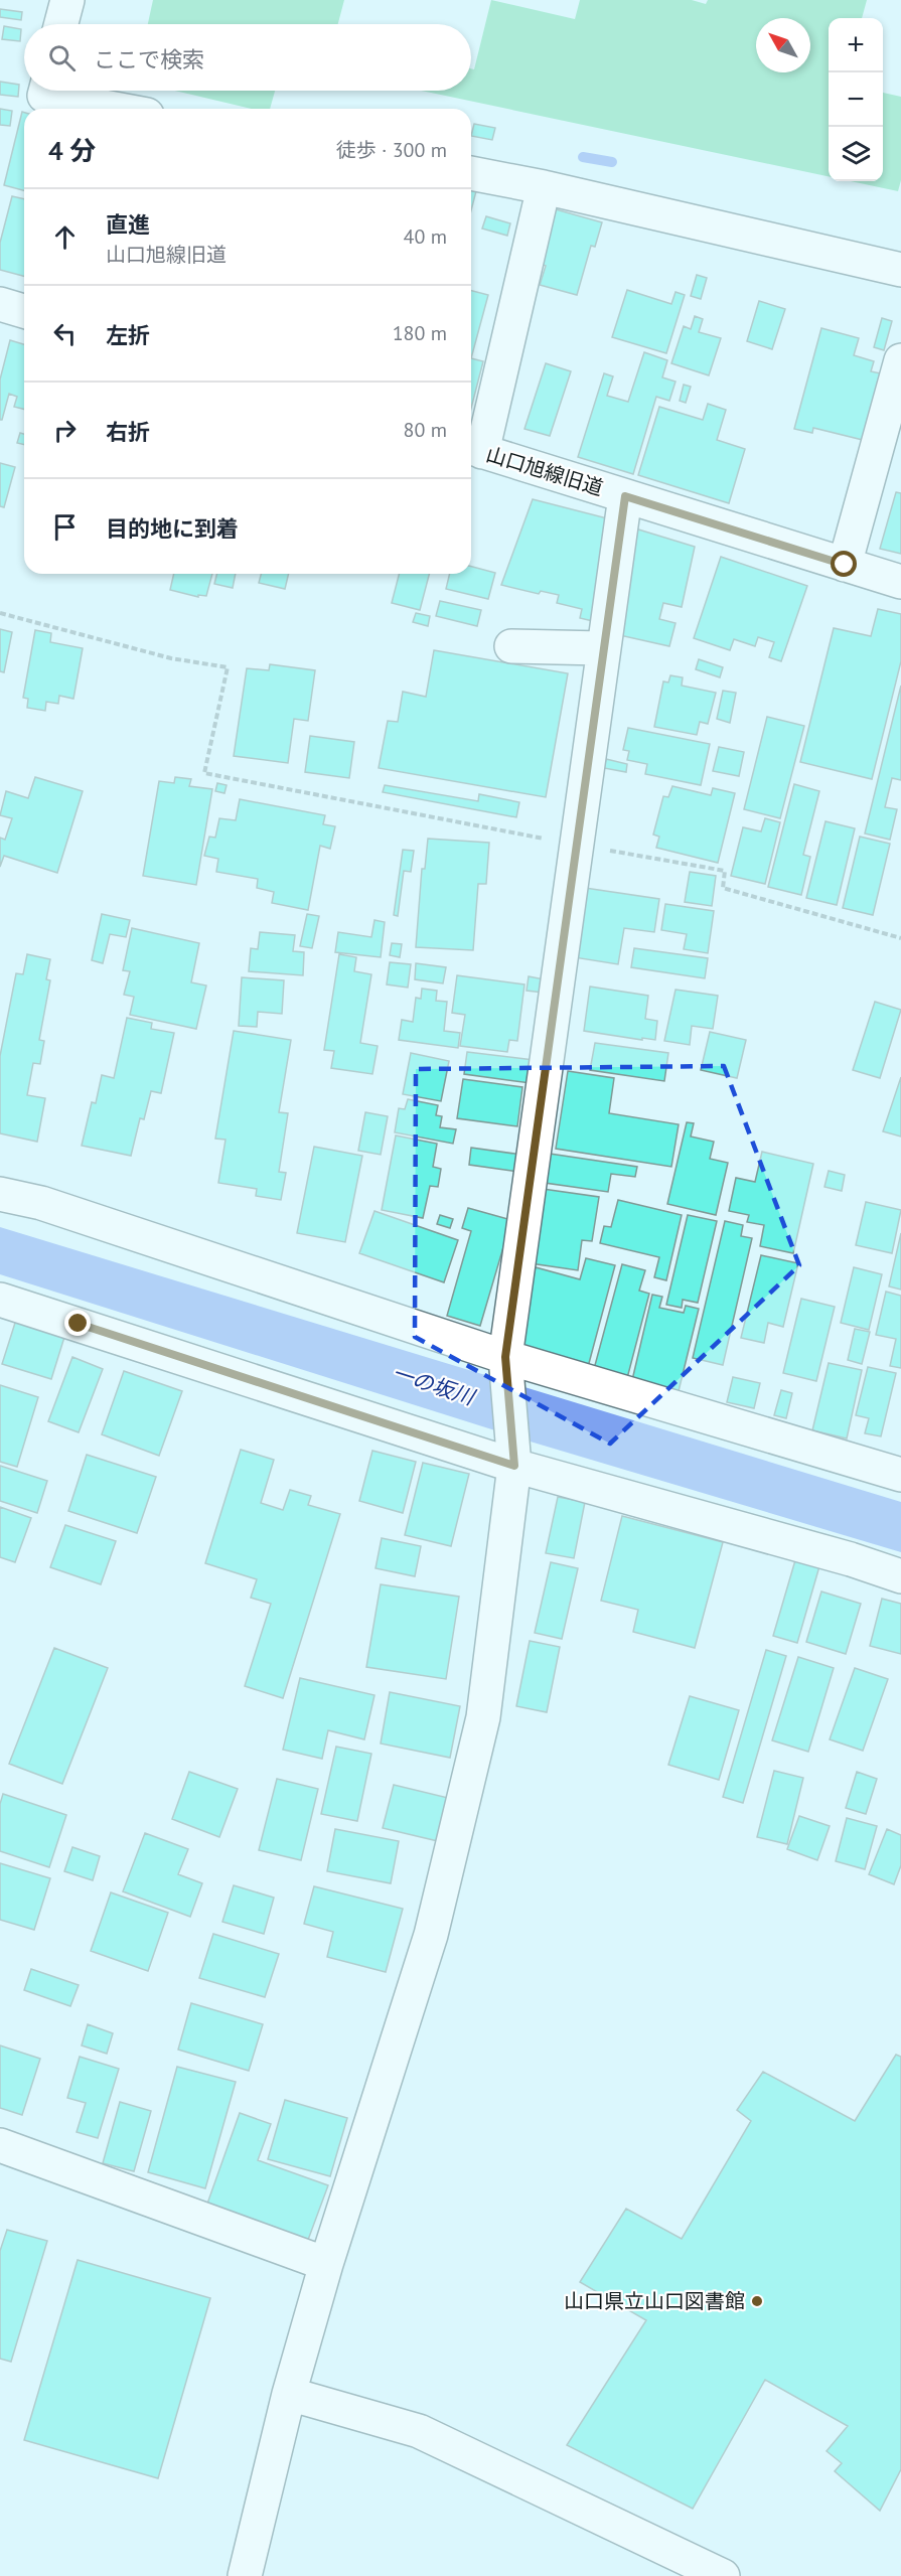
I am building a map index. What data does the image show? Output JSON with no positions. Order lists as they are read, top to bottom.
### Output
{
  "streets": {
    "street": ["山口旭線旧道"]
  },
  "water": ["一の坂川"],
  "places": ["山口県立山口図書館"],
  "north": "top left",
  "page": {
    "map_buttons": ["+", "−"],
    "search": "ここで検索",
    "heading": ["4 分", "徒歩 · 300 m"],
    "list": [
      ["直進", "山口旭線旧道", "40 m"],
      ["左折", "180 m"],
      ["右折", "80 m"],
      "目的地に到着"
    ]
  }
}
